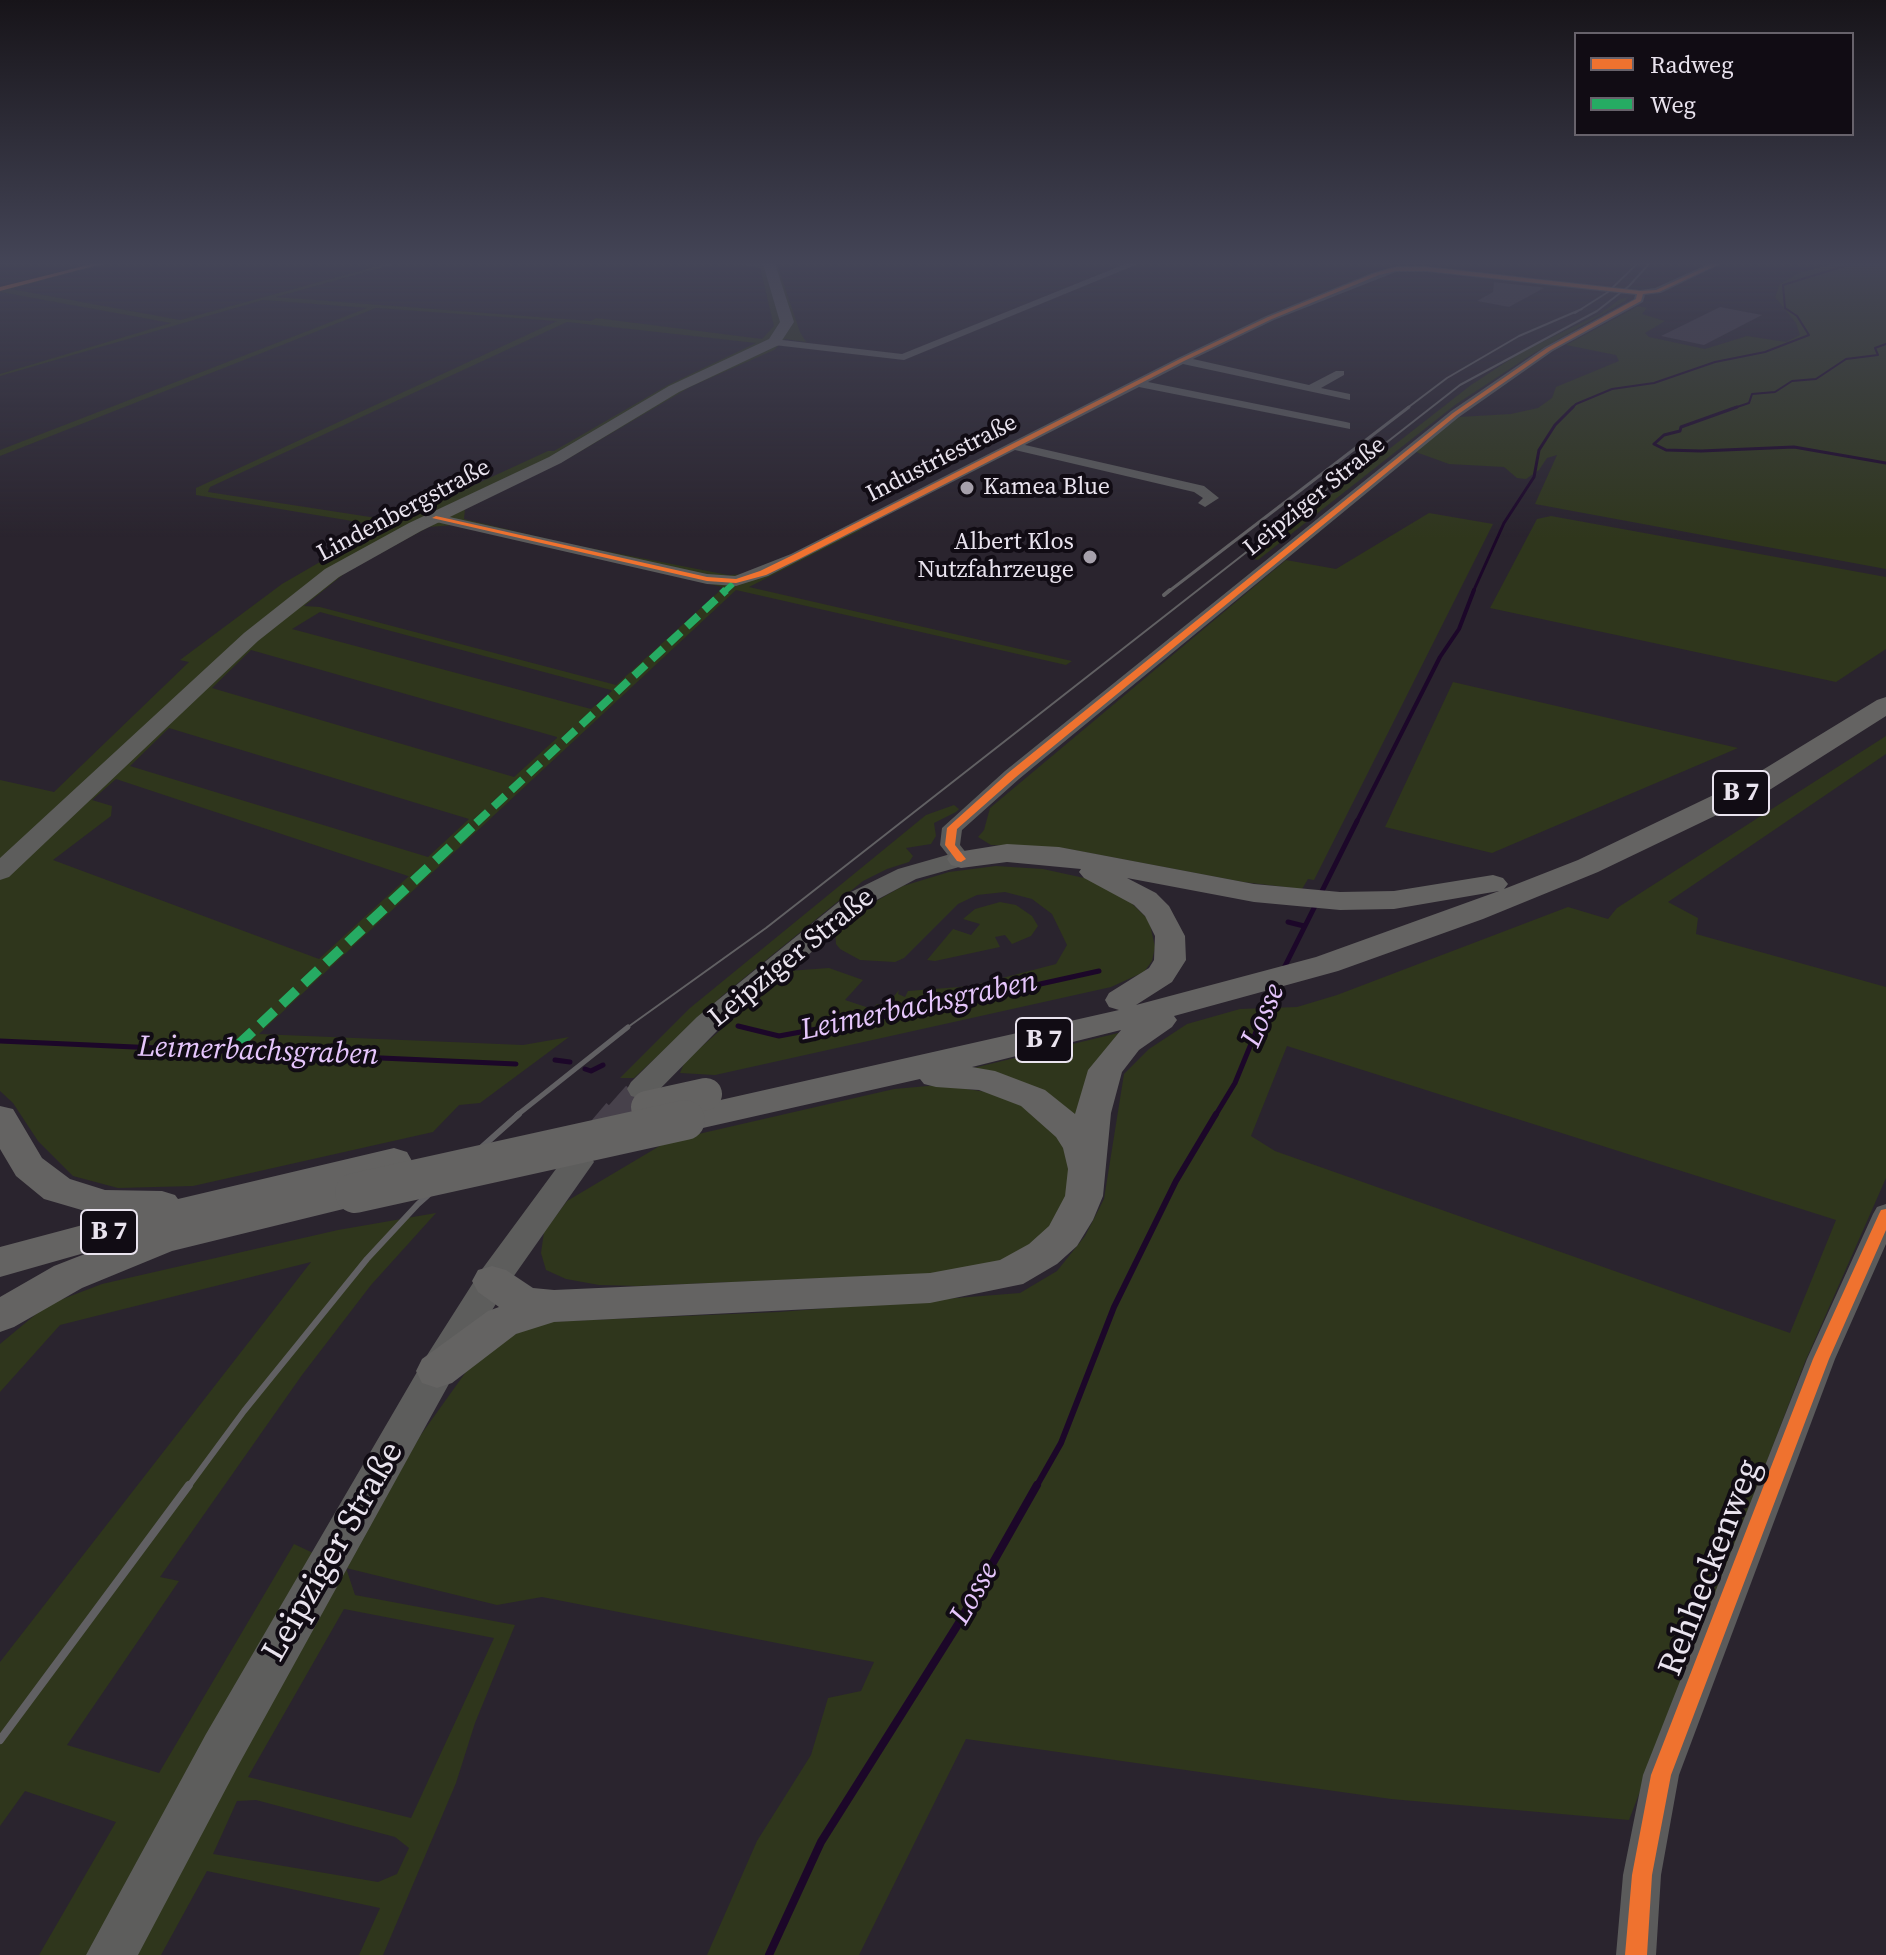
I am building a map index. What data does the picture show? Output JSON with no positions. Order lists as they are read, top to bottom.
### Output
{
  "streets": {
    "highway": ["B 7"],
    "main road": ["Leipziger Straße", "Lindenbergstraße"],
    "street": ["Industriestraße", "Rehheckenweg"]
  },
  "crossings": [
    ["Industriestraße", "Lindenbergstraße"]
  ],
  "water": ["Leimerbachsgraben", "Losse"],
  "places": ["Kamea Blue", "Albert Klos Nutzfahrzeuge"],
  "legend": ["Radweg", "Weg"]
}
